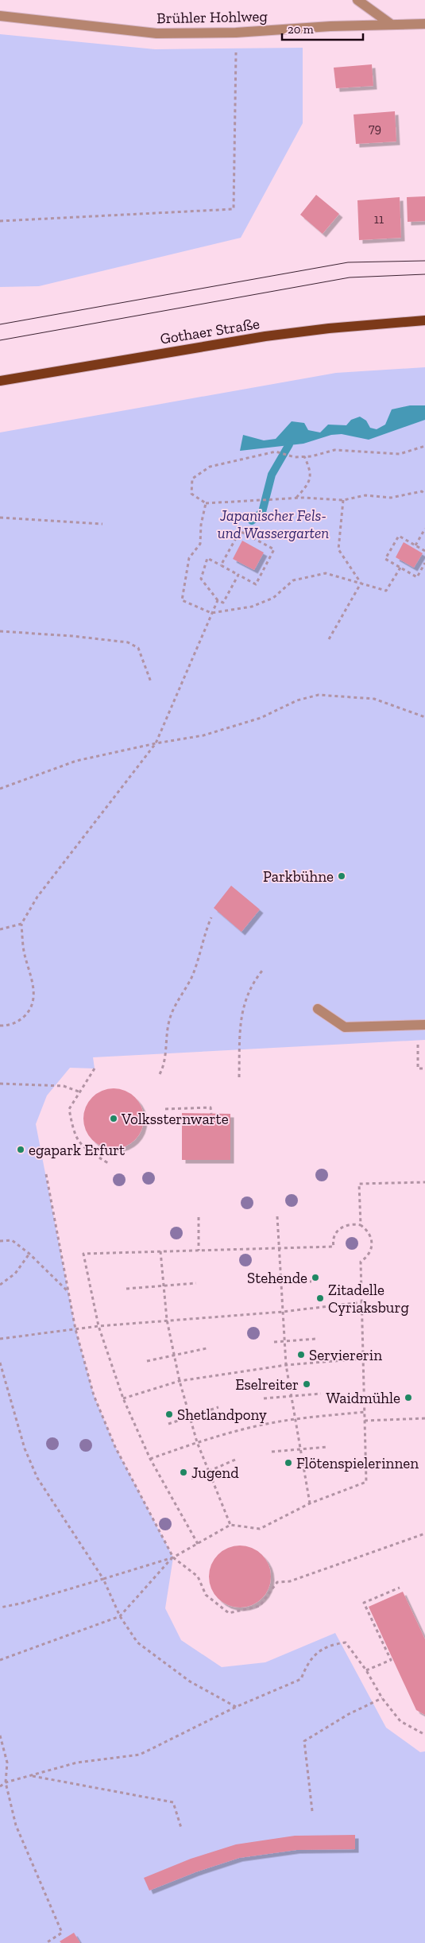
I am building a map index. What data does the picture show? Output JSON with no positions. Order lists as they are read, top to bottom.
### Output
{
  "streets": {
    "main road": ["Gothaer Straße"],
    "street": ["Brühler Hohlweg"]
  },
  "parks": ["Japanischer Fels- und Wassergarten"],
  "places": [
    "Parkbühne",
    "Volkssternwarte",
    "egapark Erfurt",
    "Stehende",
    "Zitadelle Cyriaksburg",
    "Serviererin",
    "Eselreiter",
    "Waidmühle",
    "Shetlandpony",
    "Flötenspielerinnen",
    "Jugend"
  ],
  "house_numbers": ["79", "11"],
  "scale_bar": "20 m"
}
